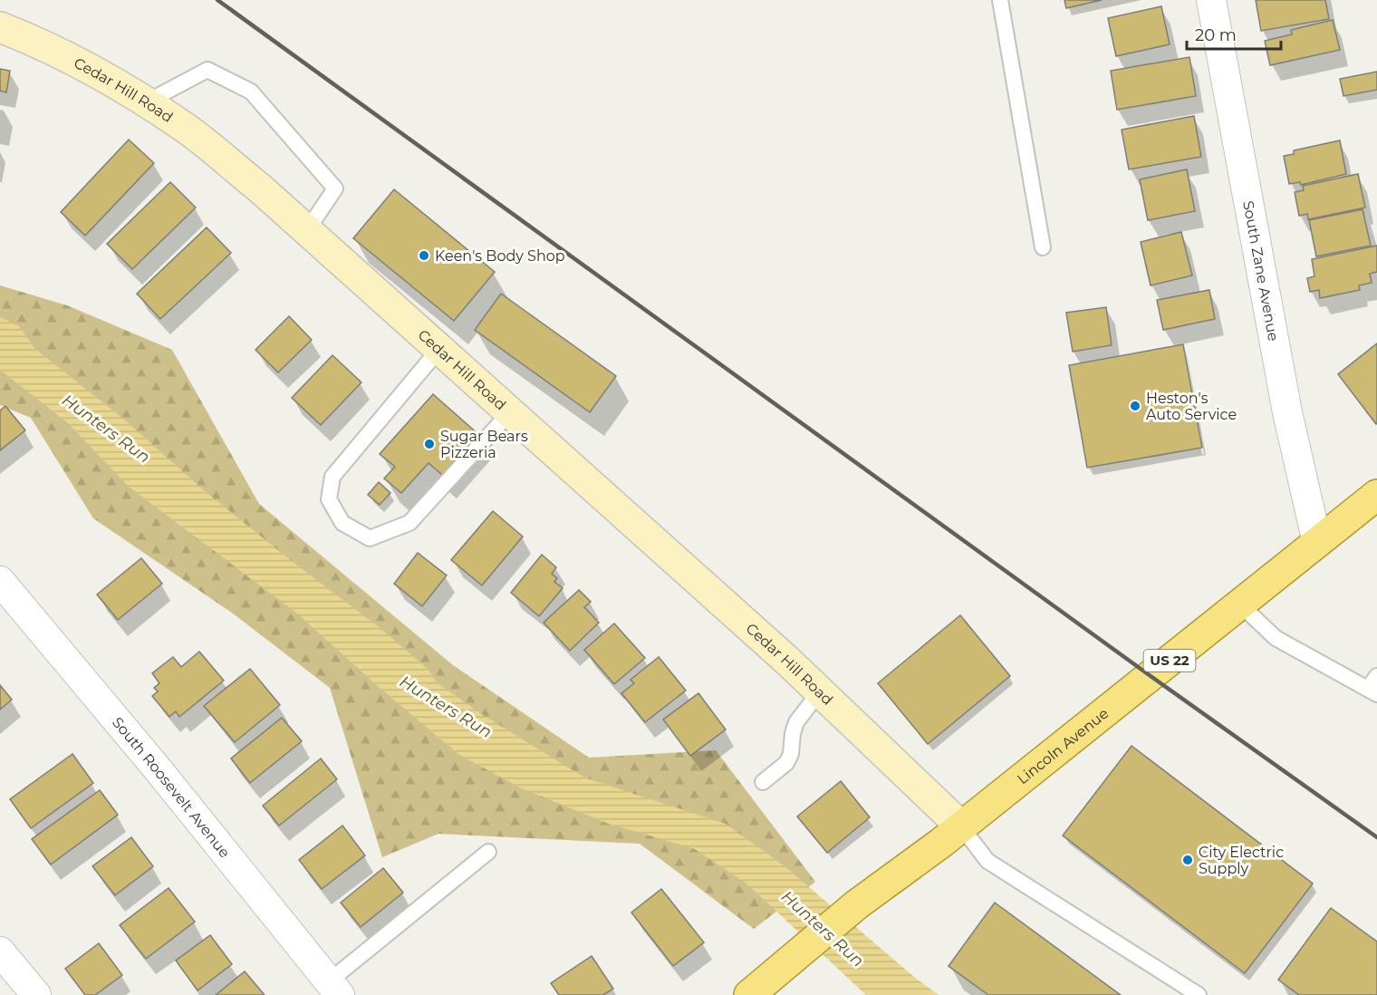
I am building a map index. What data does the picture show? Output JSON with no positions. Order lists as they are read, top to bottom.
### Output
{
  "streets": {
    "main road": ["Cedar Hill Road", "US 22", "Lincoln Avenue"],
    "street": ["South Zane Avenue", "South Roosevelt Avenue"]
  },
  "crossings": [
    ["Cedar Hill Road", "Lincoln Avenue"],
    ["South Zane Avenue", "Lincoln Avenue"]
  ],
  "water": ["Hunters Run"],
  "places": [
    "Keen's Body Shop",
    "Heston's Auto Service",
    "Sugar Bears Pizzeria",
    "City Electric Supply"
  ],
  "scale_bar": "20 m"
}
